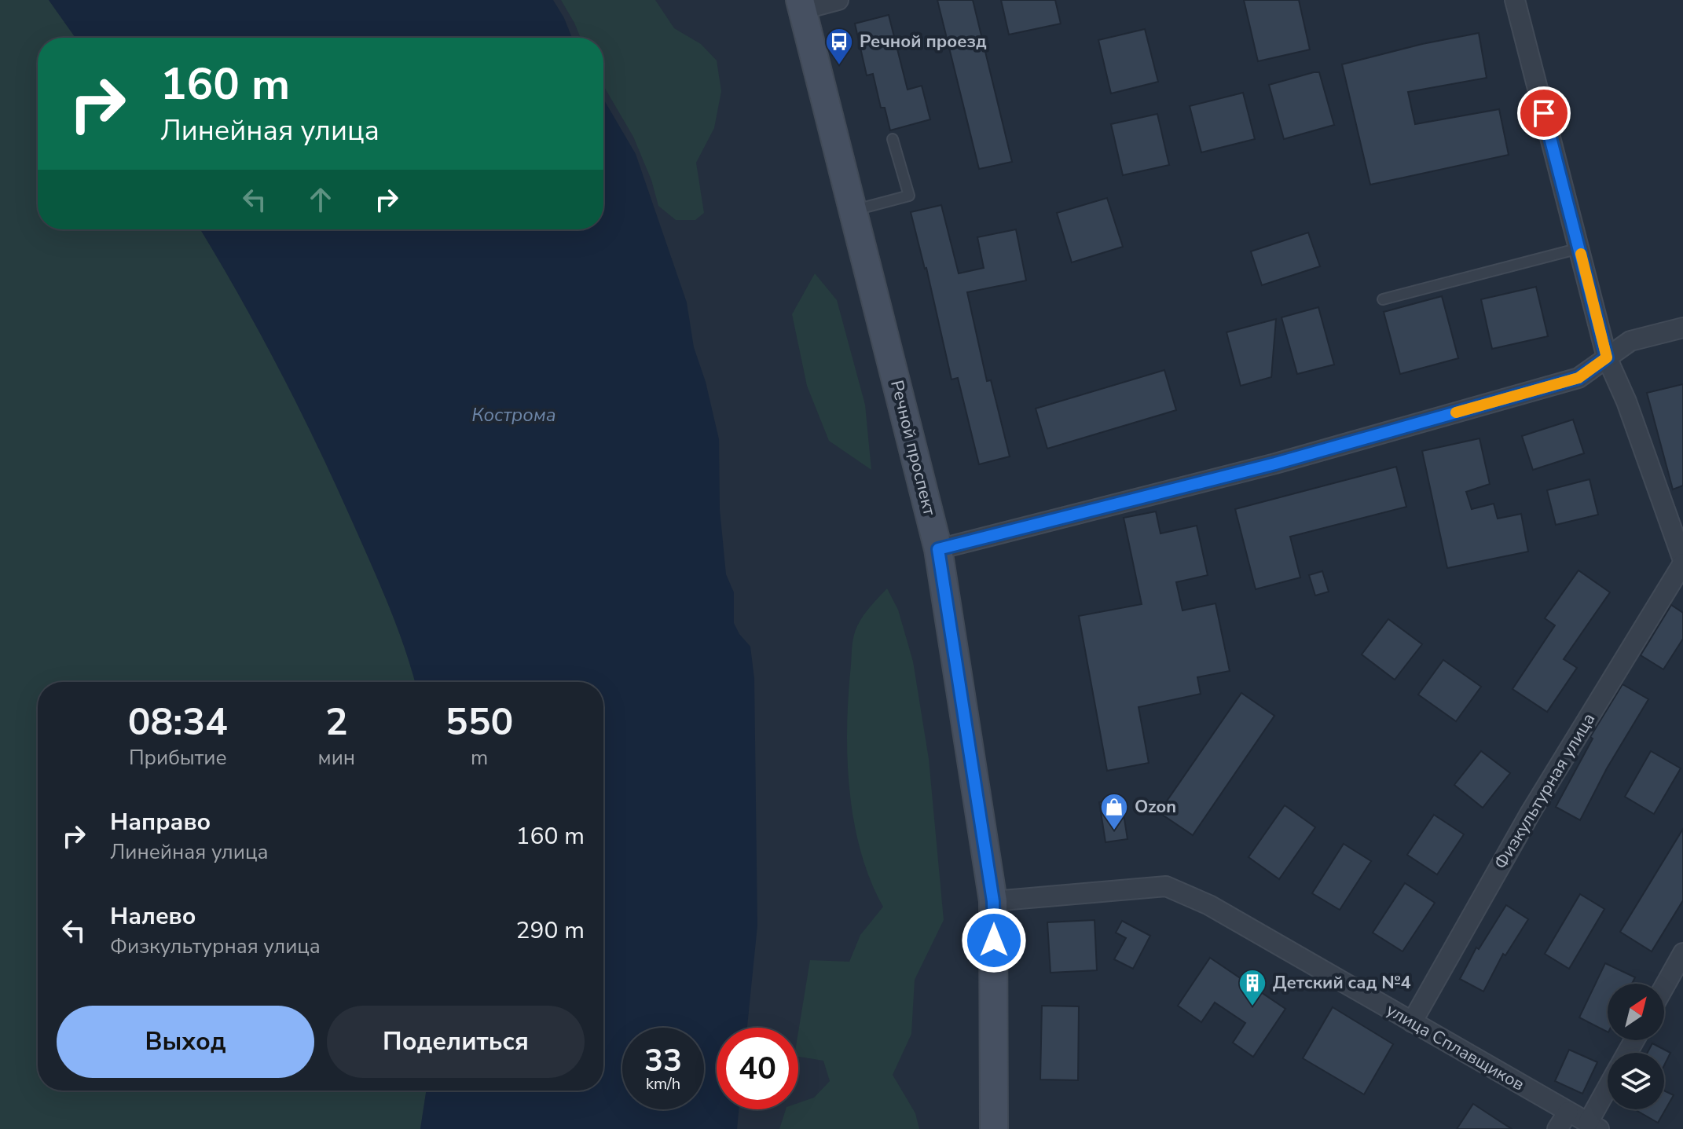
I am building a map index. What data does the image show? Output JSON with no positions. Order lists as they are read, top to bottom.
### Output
{
  "streets": {
    "street": ["Речной проспект", "Физкультурная улица", "улица Сплавщиков"]
  },
  "crossings": [
    ["Речной проспект", "улица Сплавщиков"],
    ["Физкультурная улица", "улица Сплавщиков"]
  ],
  "water": ["Кострома"],
  "places": {
    "bus stop": ["Речной проезд"],
    "shop": ["Ozon"],
    "building": ["Детский сад №4"]
  },
  "north": "top right",
  "page": {
    "turn": ["160 m", "Линейная улица"],
    "eta": [
      "08:34",
      "Прибытие",
      "2",
      "мин",
      "550",
      "m"
    ],
    "list": [
      {
        "name": "Направо",
        "note": "Линейная улица",
        "value": "160 m"
      },
      {
        "name": "Налево",
        "note": "Физкультурная улица",
        "value": "290 m"
      }
    ],
    "buttons": ["Выход", "Поделиться"],
    "speed": "33 km/h",
    "limit": "40"
  }
}
